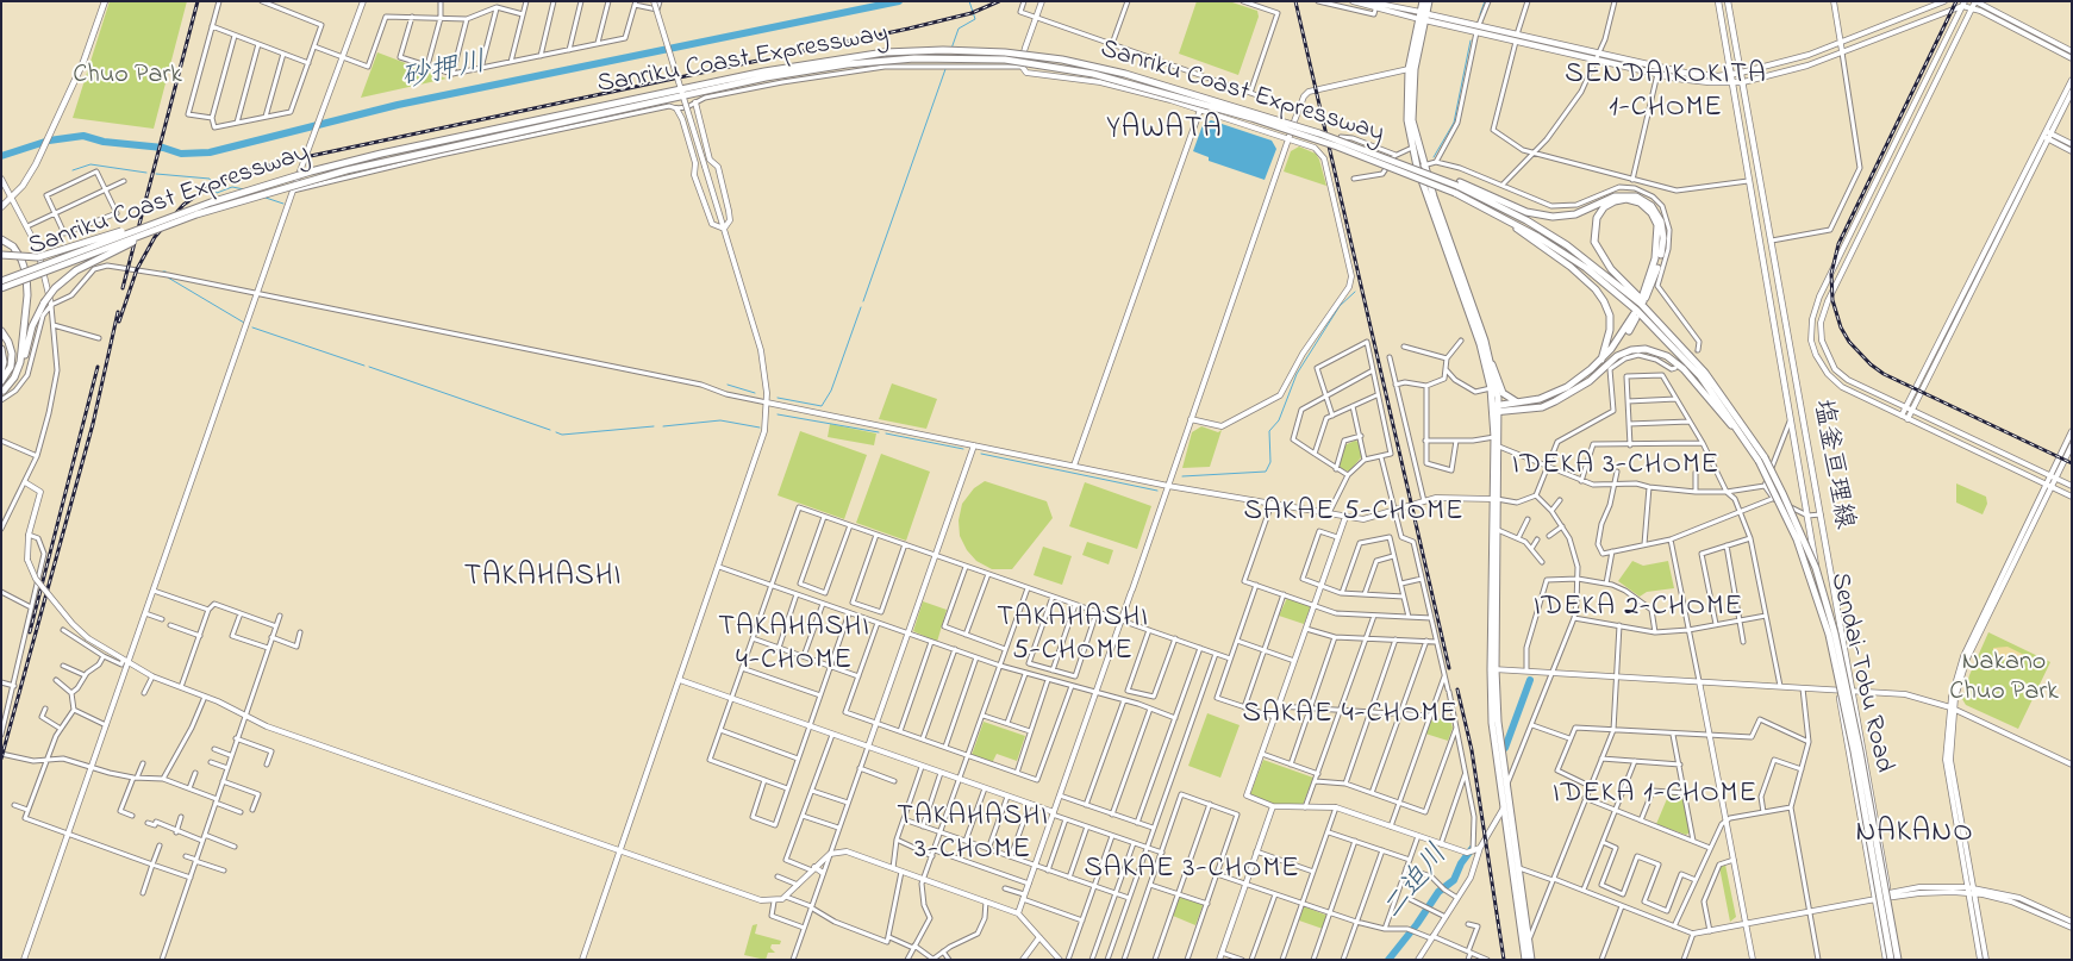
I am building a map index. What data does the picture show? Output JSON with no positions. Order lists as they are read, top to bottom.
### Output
{
  "streets": {
    "highway": ["Sanriku Coast Expressway", "Sendai-Tobu Road"],
    "main road": ["塩釜亘理線"]
  },
  "crossings": [
    ["Sanriku Coast Expressway", "Sendai-Tobu Road"],
    ["塩釜亘理線", "Sendai-Tobu Road"]
  ],
  "districts": [
    "SENDAIKOKITA 1-CHOME",
    "YAWATA",
    "IDEKA 3-CHOME",
    "SAKAE 5-CHOME",
    "TAKAHASHI",
    "IDEKA 2-CHOME",
    "TAKAHASHI 5-CHOME",
    "TAKAHASHI 4-CHOME",
    "SAKAE 4-CHOME",
    "IDEKA 1-CHOME",
    "TAKAHASHI 3-CHOME",
    "NAKANO",
    "SAKAE 3-CHOME"
  ],
  "water": ["砂押川", "二迫川"],
  "parks": ["Chuo Park", "Nakano Chuo Park"]
}
